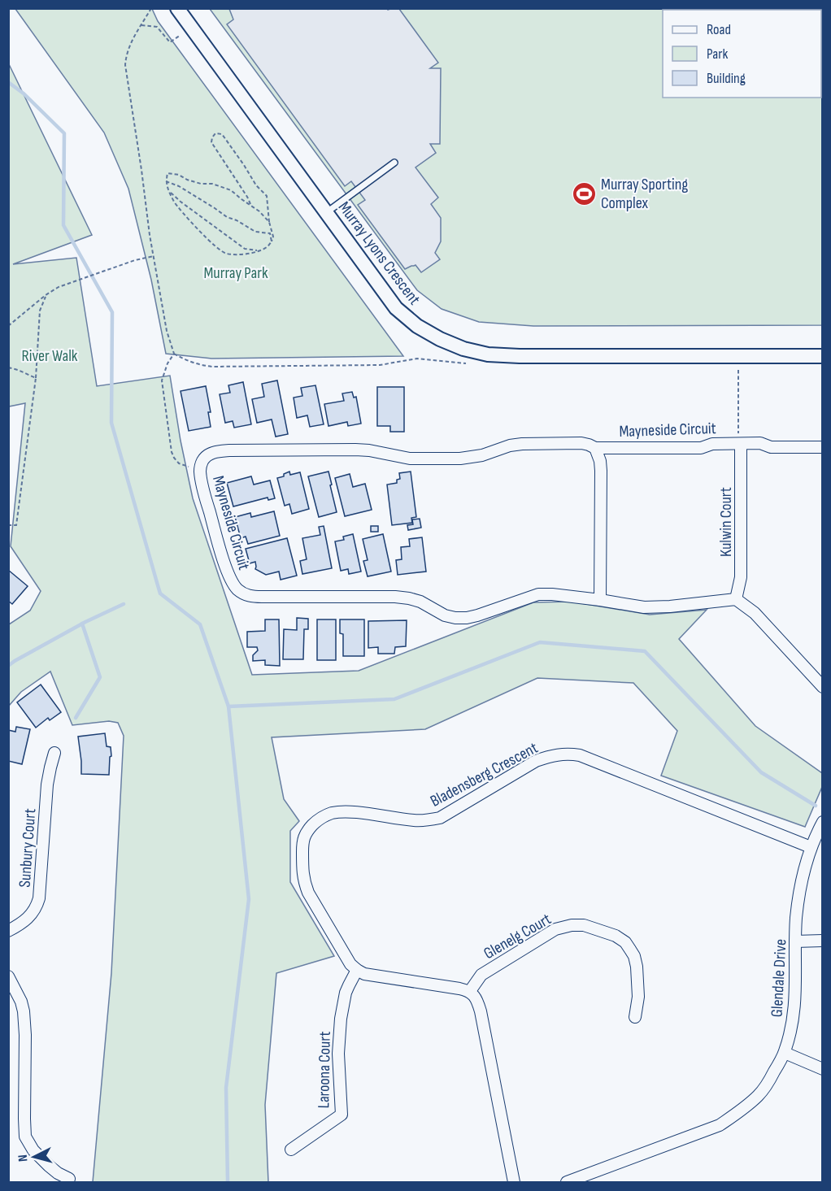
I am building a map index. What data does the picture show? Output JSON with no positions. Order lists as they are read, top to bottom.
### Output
{
  "streets": {
    "street": [
      "Murray Lyons Crescent",
      "Mayneside Circuit",
      "Kulwin Court",
      "Bladensberg Crescent",
      "Sunbury Court",
      "Glenelg Court",
      "Glendale Drive",
      "Laroona Court"
    ]
  },
  "crossings": [
    ["Mayneside Circuit", "Kulwin Court"],
    ["Bladensberg Crescent", "Glendale Drive"],
    ["Bladensberg Crescent", "Laroona Court"]
  ],
  "parks": ["Murray Park", "River Walk"],
  "places": {
    "sports": ["Murray Sporting Complex"]
  },
  "legend": ["Road", "Park", "Building"],
  "north": "left"
}
